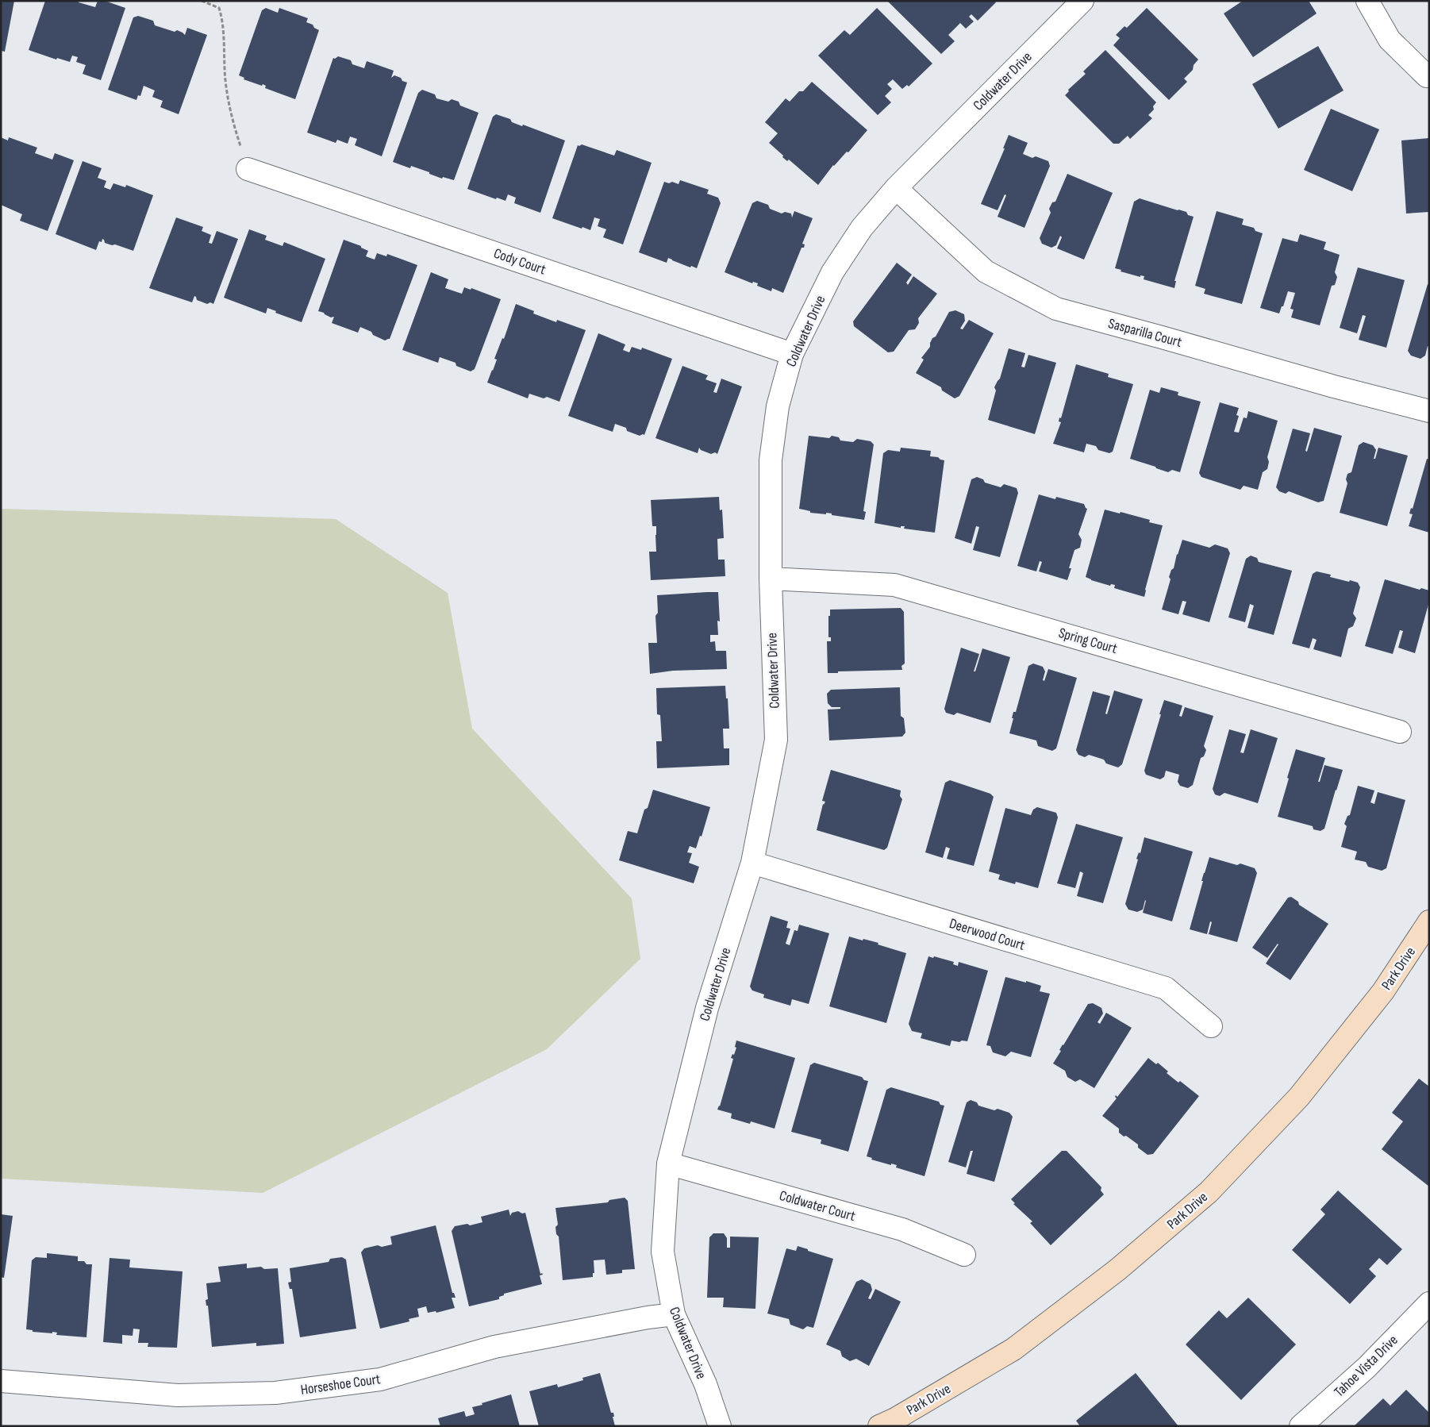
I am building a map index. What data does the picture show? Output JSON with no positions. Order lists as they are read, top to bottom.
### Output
{
  "streets": {
    "street": [
      "Coldwater Drive",
      "Cody Court",
      "Sasparilla Court",
      "Spring Court",
      "Deerwood Court",
      "Park Drive",
      "Coldwater Court",
      "Tahoe Vista Drive",
      "Horseshoe Court"
    ]
  },
  "crossings": [
    ["Coldwater Drive", "Cody Court"],
    ["Coldwater Drive", "Sasparilla Court"],
    ["Coldwater Drive", "Spring Court"],
    ["Coldwater Drive", "Deerwood Court"],
    ["Coldwater Drive", "Coldwater Court"],
    ["Coldwater Drive", "Horseshoe Court"]
  ]
}
